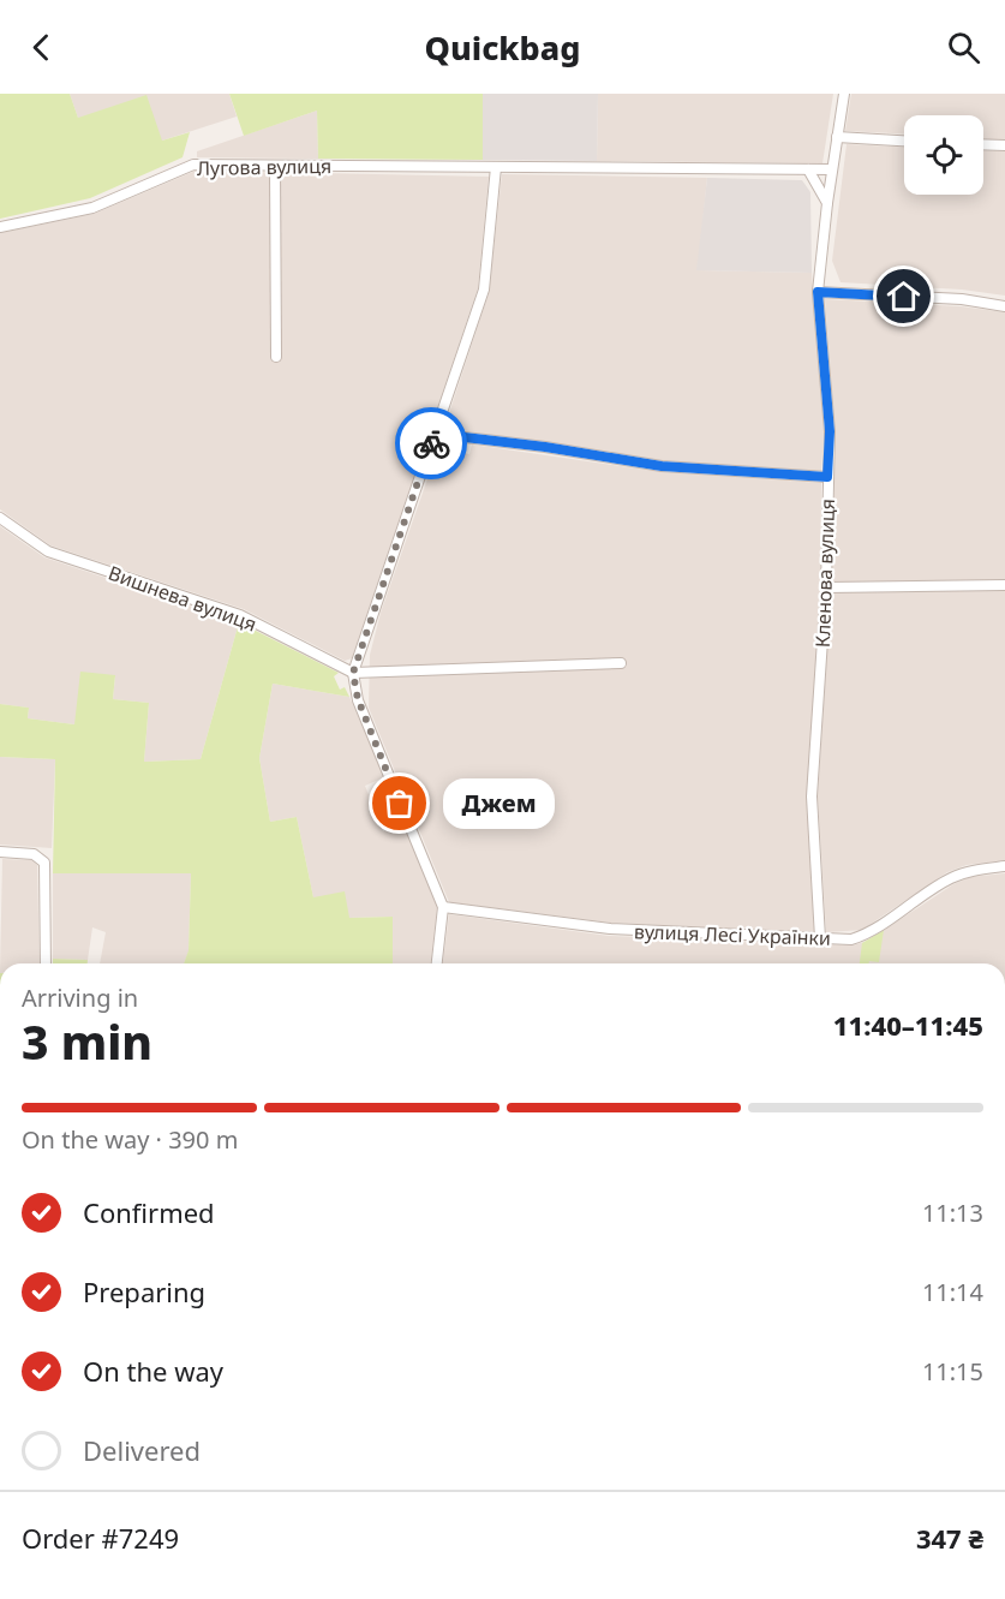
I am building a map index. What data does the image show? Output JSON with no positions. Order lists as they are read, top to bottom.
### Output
{
  "streets": {
    "street": [
      "Лугова вулиця",
      "Кленова вулиця",
      "Вишнева вулиця",
      "вулиця Лесі Українки"
    ]
  },
  "crossings": [
    ["Лугова вулиця", "Кленова вулиця"],
    ["Кленова вулиця", "вулиця Лесі Українки"]
  ],
  "places": ["Джем"],
  "page": {
    "header": "Quickbag",
    "bubble": "Джем",
    "heading": ["3 min", "Arriving in", "11:40–11:45"],
    "panel": ["Order #7249", "347 ₴"],
    "bar": "On the way · 390 m",
    "list": [
      ["Confirmed", "11:13"],
      ["Preparing", "11:14"],
      ["On the way", "11:15"],
      "Delivered"
    ]
  }
}
